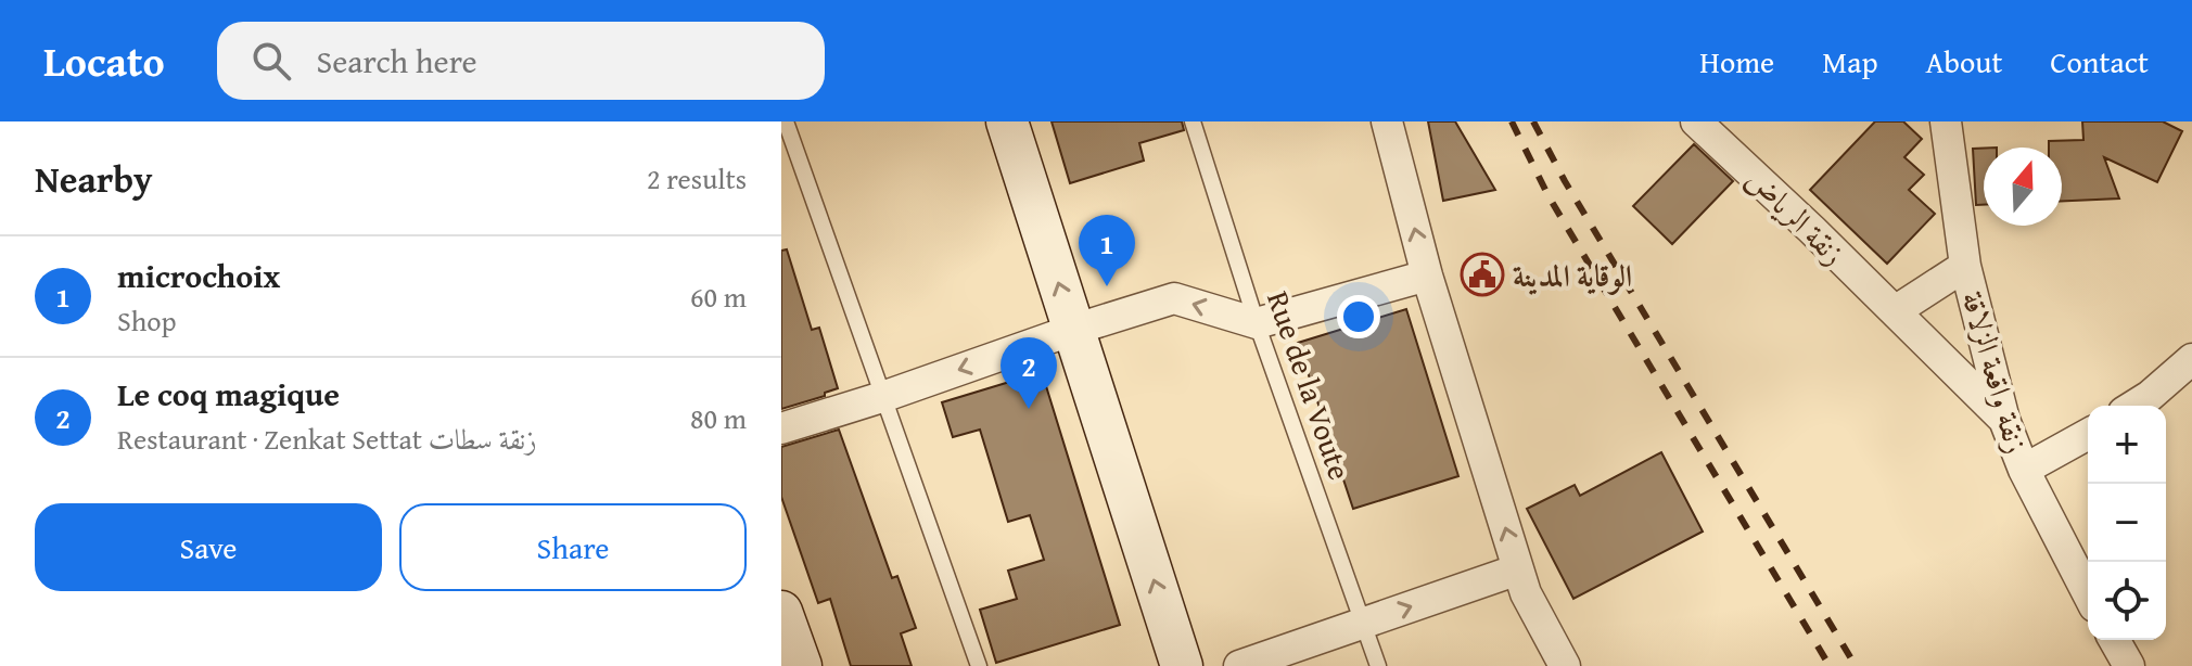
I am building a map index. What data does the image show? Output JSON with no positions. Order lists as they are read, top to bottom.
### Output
{
  "streets": {
    "street": ["زنقة الرياض", "زنقة واقعة الزلاقة"],
    "lane": ["Rue de la Voute"]
  },
  "crossings": [
    ["زنقة الرياض", "زنقة واقعة الزلاقة"]
  ],
  "places": {
    "public building": ["الوقاية المدينة"]
  },
  "north": "top",
  "page": {
    "header": "Locato",
    "search": "Search here",
    "nav": [
      "Home",
      "Map",
      "About",
      "Contact"
    ],
    "heading": ["Nearby", "2 results"],
    "pins": ["1", "2"],
    "list": [
      {
        "mark": "1",
        "name": "microchoix",
        "note": "Shop",
        "value": "60 m"
      },
      {
        "mark": "2",
        "name": "Le coq magique",
        "note": "Restaurant · Zenkat Settat زنقة سطات",
        "value": "80 m"
      }
    ],
    "map_buttons": ["+", "−"],
    "buttons": ["Save", "Share"]
  }
}
